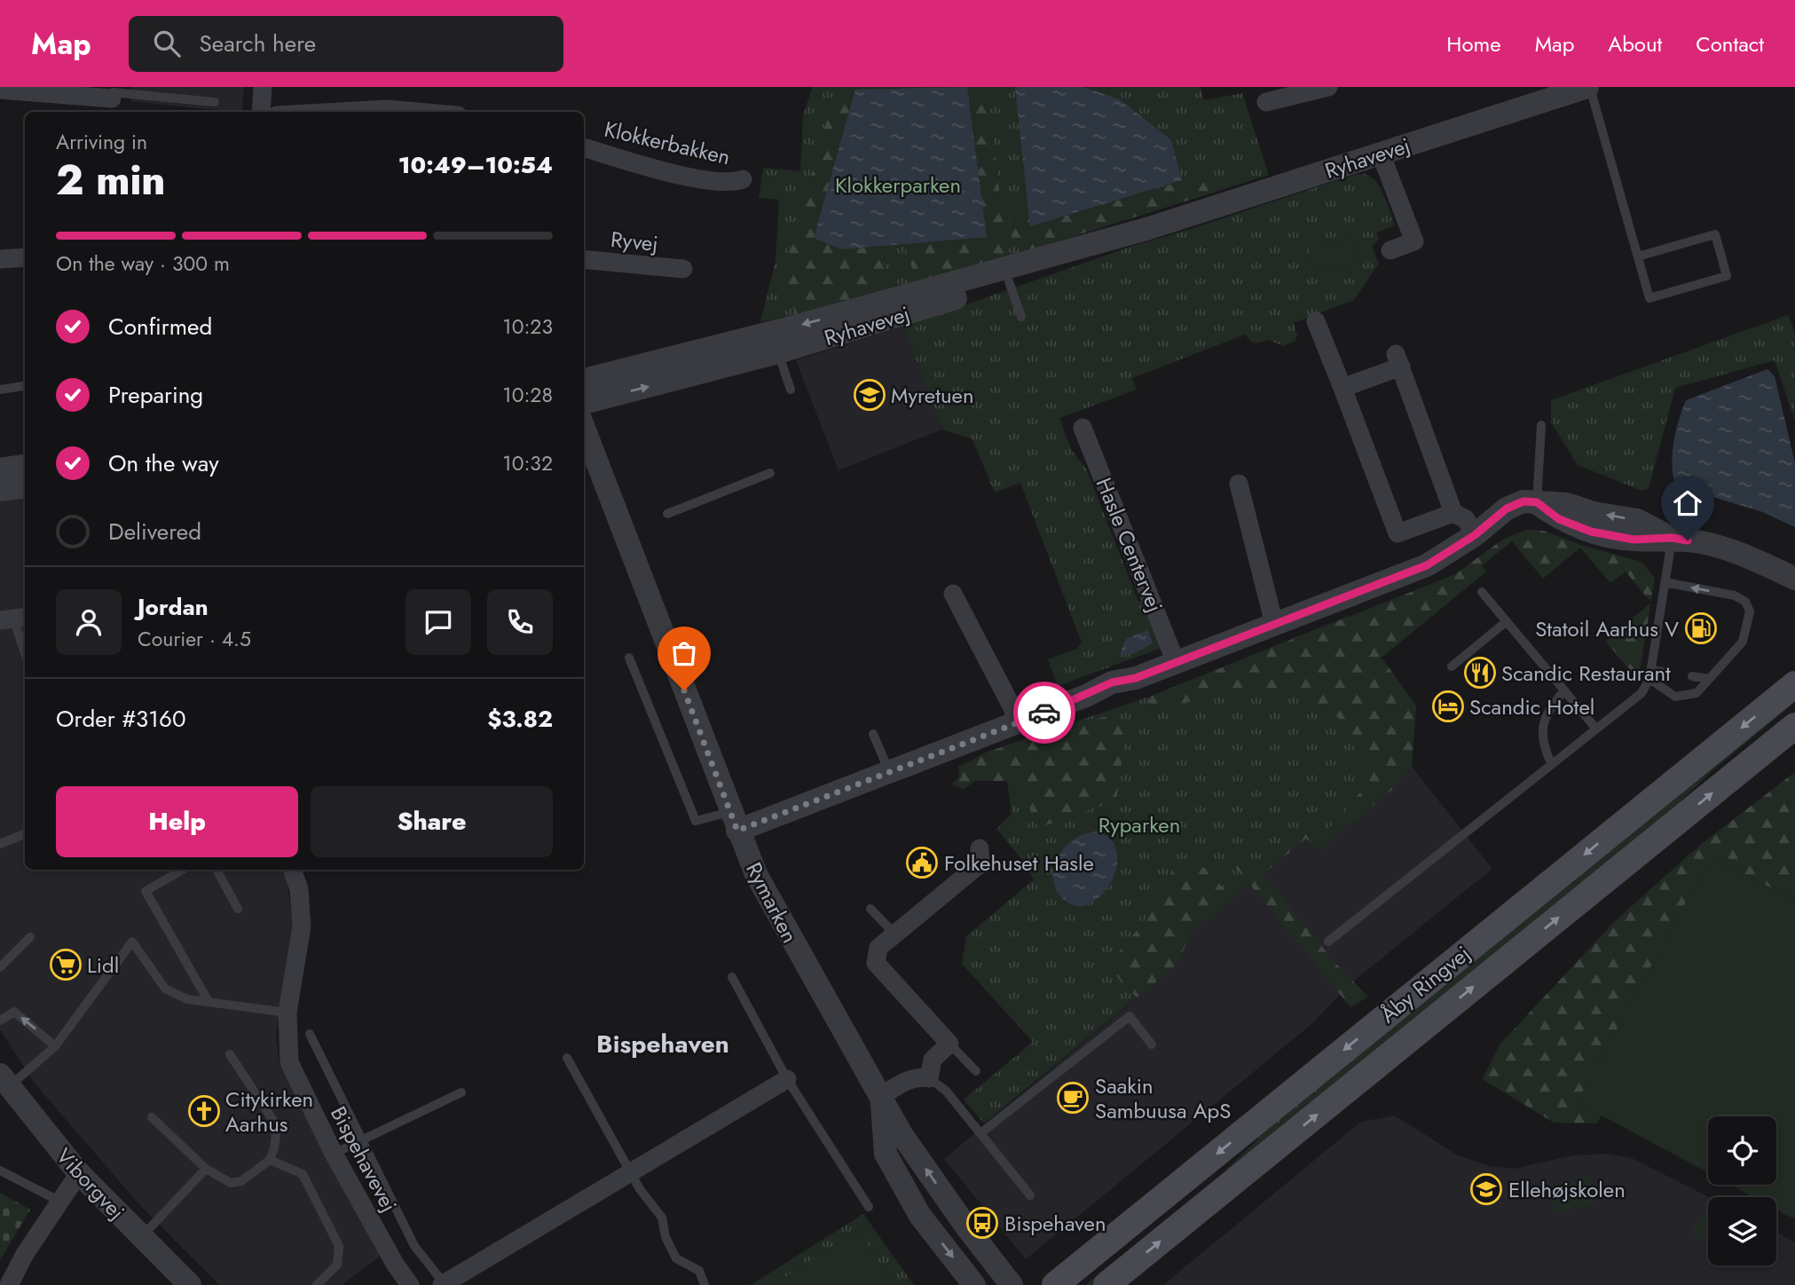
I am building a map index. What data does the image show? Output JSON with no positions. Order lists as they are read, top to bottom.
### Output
{
  "streets": {
    "main road": ["Åby Ringvej"],
    "street": [
      "Klokkerbakken",
      "Ryhavevej",
      "Ryvej",
      "Hasle Centervej",
      "Rymarken",
      "Bispehavevej",
      "Viborgvej"
    ]
  },
  "districts": ["Bispehaven"],
  "parks": ["Klokkerparken", "Ryparken"],
  "places": {
    "school or university": ["Myretuen", "Ellehøjskolen"],
    "fuel station": ["Statoil Aarhus V"],
    "restaurant": ["Scandic Restaurant"],
    "hotel": ["Scandic Hotel"],
    "public building": ["Folkehuset Hasle"],
    "supermarket": ["Lidl"],
    "cafe": ["Saakin Sambuusa ApS"],
    "church": ["Citykirken Aarhus"],
    "bus stop": ["Bispehaven"]
  },
  "page": {
    "header": "Map",
    "search": "Search here",
    "nav": [
      "Home",
      "Map",
      "About",
      "Contact"
    ],
    "heading": ["2 min", "Arriving in", "10:49–10:54"],
    "panel": [
      "Jordan",
      "Courier · 4.5",
      "Order #3160",
      "$3.82"
    ],
    "bar": "On the way · 300 m",
    "list": [
      ["Confirmed", "10:23"],
      ["Preparing", "10:28"],
      ["On the way", "10:32"],
      "Delivered"
    ],
    "buttons": ["Help", "Share"]
  }
}
